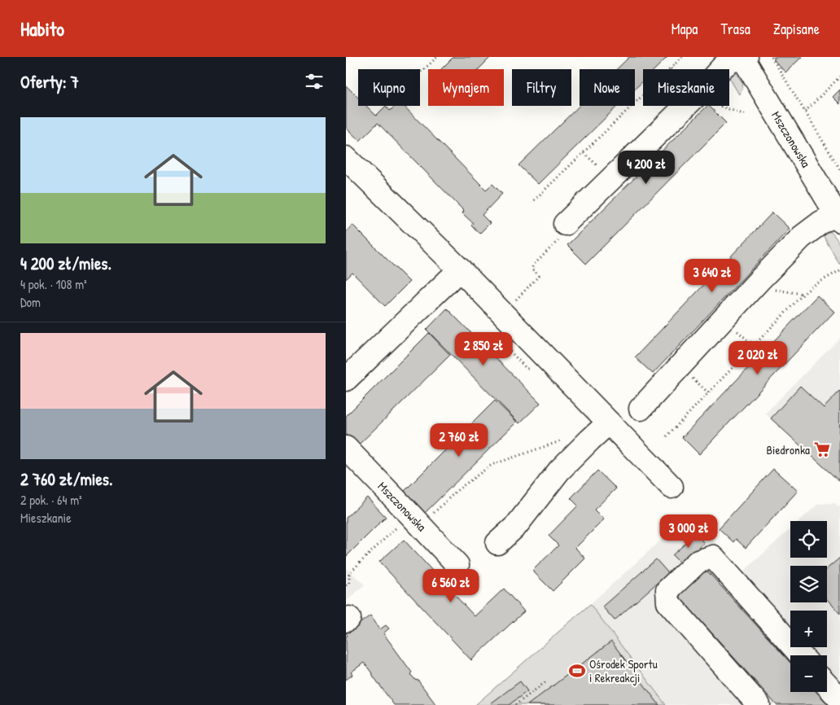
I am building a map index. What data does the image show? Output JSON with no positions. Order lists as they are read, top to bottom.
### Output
{
  "streets": {
    "street": ["Mszczonowska"]
  },
  "places": {
    "supermarket": ["Biedronka"],
    "sports": ["Ośrodek Sportu i Rekreakcji"]
  },
  "page": {
    "header": "Habito",
    "nav": ["Mapa", "Trasa", "Zapisane"],
    "heading": "Oferty: 7",
    "chip": [
      "Kupno",
      "Wynajem",
      "Filtry",
      "Nowe",
      "Mieszkanie"
    ],
    "list": [
      {
        "name": "4 200 zł/mies.",
        "note": "4 pok. · 108 m² · Dom"
      },
      {
        "name": "2 760 zł/mies.",
        "note": "2 pok. · 64 m² · Mieszkanie"
      }
    ],
    "price": [
      "4 200 zł",
      "3 640 zł",
      "2 850 zł",
      "2 020 zł",
      "2 760 zł",
      "3 000 zł",
      "6 560 zł"
    ],
    "map_buttons": ["+", "−"]
  }
}
